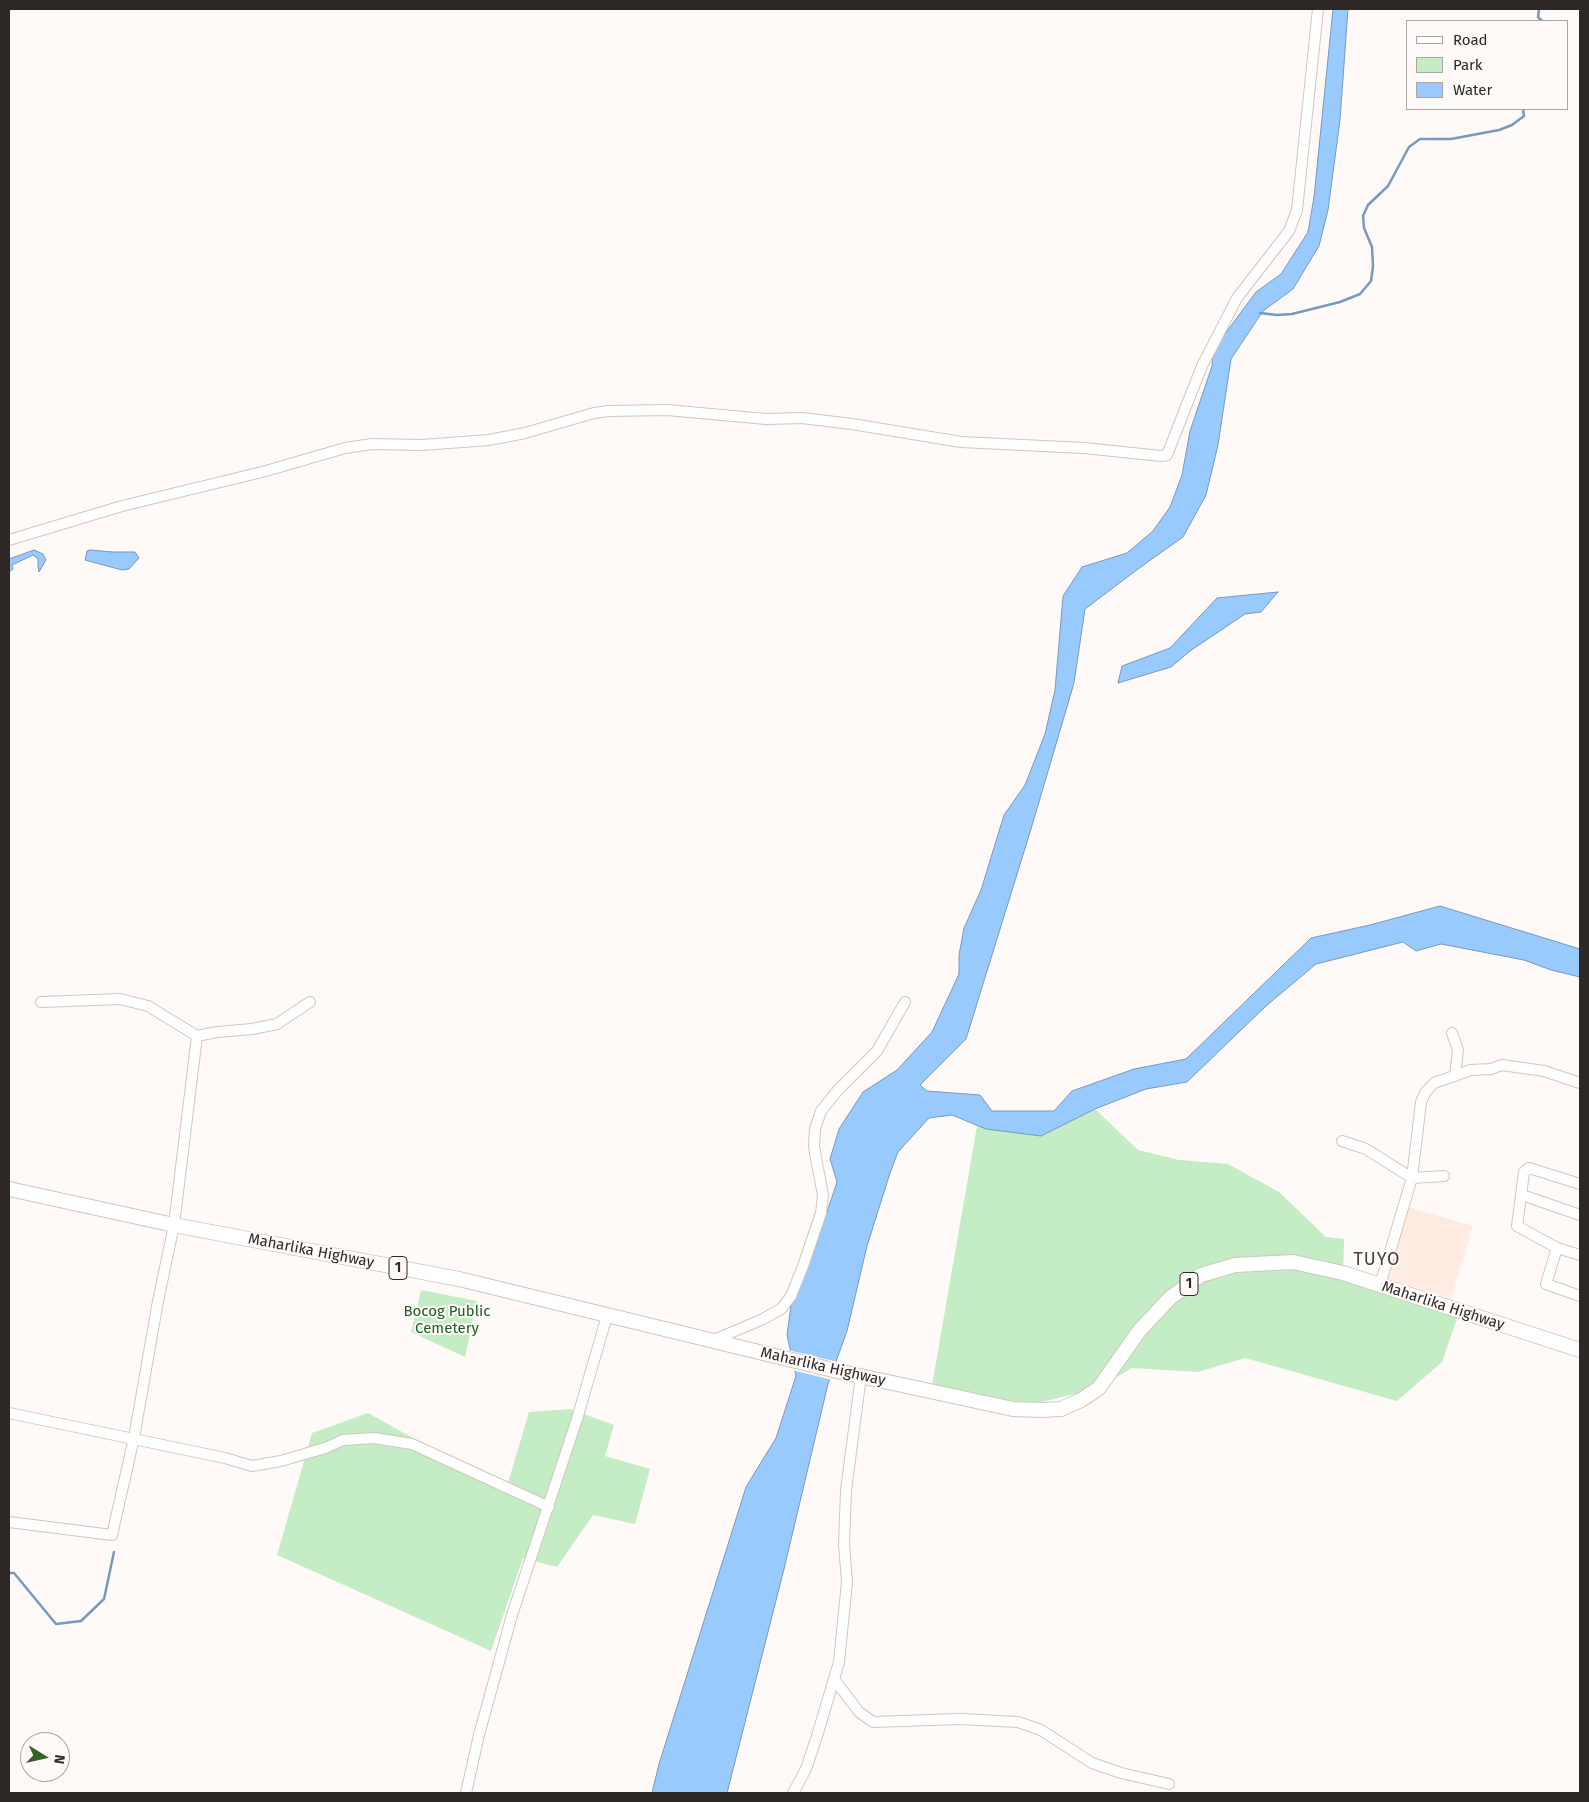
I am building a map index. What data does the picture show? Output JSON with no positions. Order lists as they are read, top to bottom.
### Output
{
  "streets": {
    "highway": ["Maharlika Highway", "1"]
  },
  "districts": ["TUYO"],
  "parks": ["Bocog Public Cemetery"],
  "legend": ["Road", "Park", "Water"],
  "north": "right"
}
